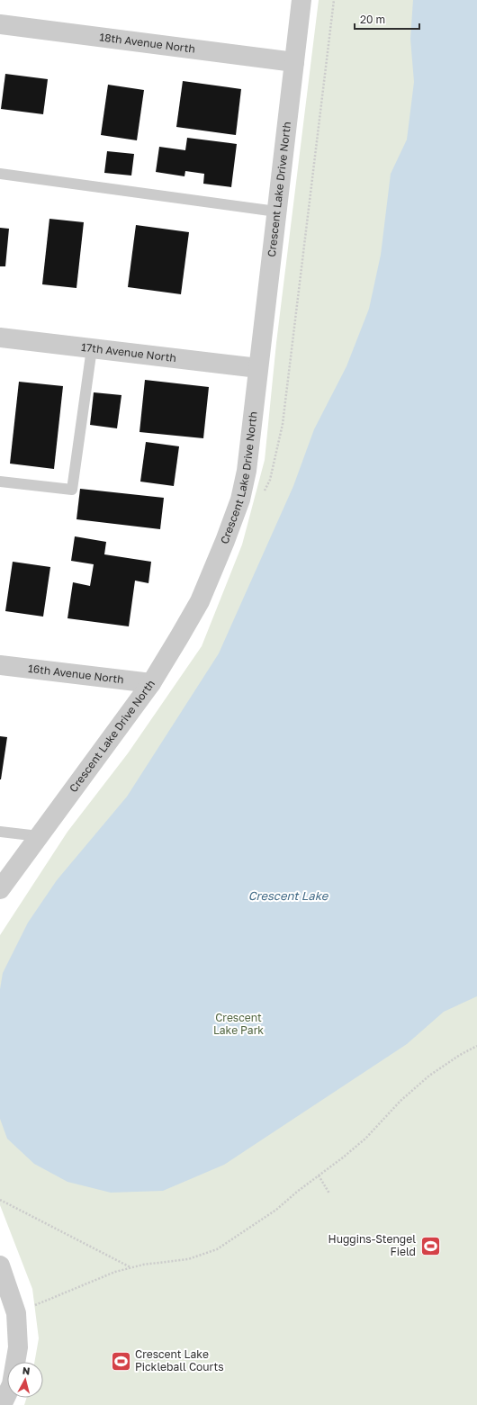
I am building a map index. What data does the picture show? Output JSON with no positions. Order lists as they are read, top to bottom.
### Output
{
  "streets": {
    "street": [
      "18th Avenue North",
      "Crescent Lake Drive North",
      "17th Avenue North",
      "16th Avenue North"
    ]
  },
  "crossings": [
    ["18th Avenue North", "Crescent Lake Drive North"],
    ["Crescent Lake Drive North", "17th Avenue North"],
    ["Crescent Lake Drive North", "16th Avenue North"]
  ],
  "water": ["Crescent Lake"],
  "parks": ["Crescent Lake Park"],
  "places": {
    "sports": ["Huggins-Stengel Field", "Crescent Lake Pickleball Courts"]
  },
  "scale_bar": "20 m",
  "north": "top"
}
